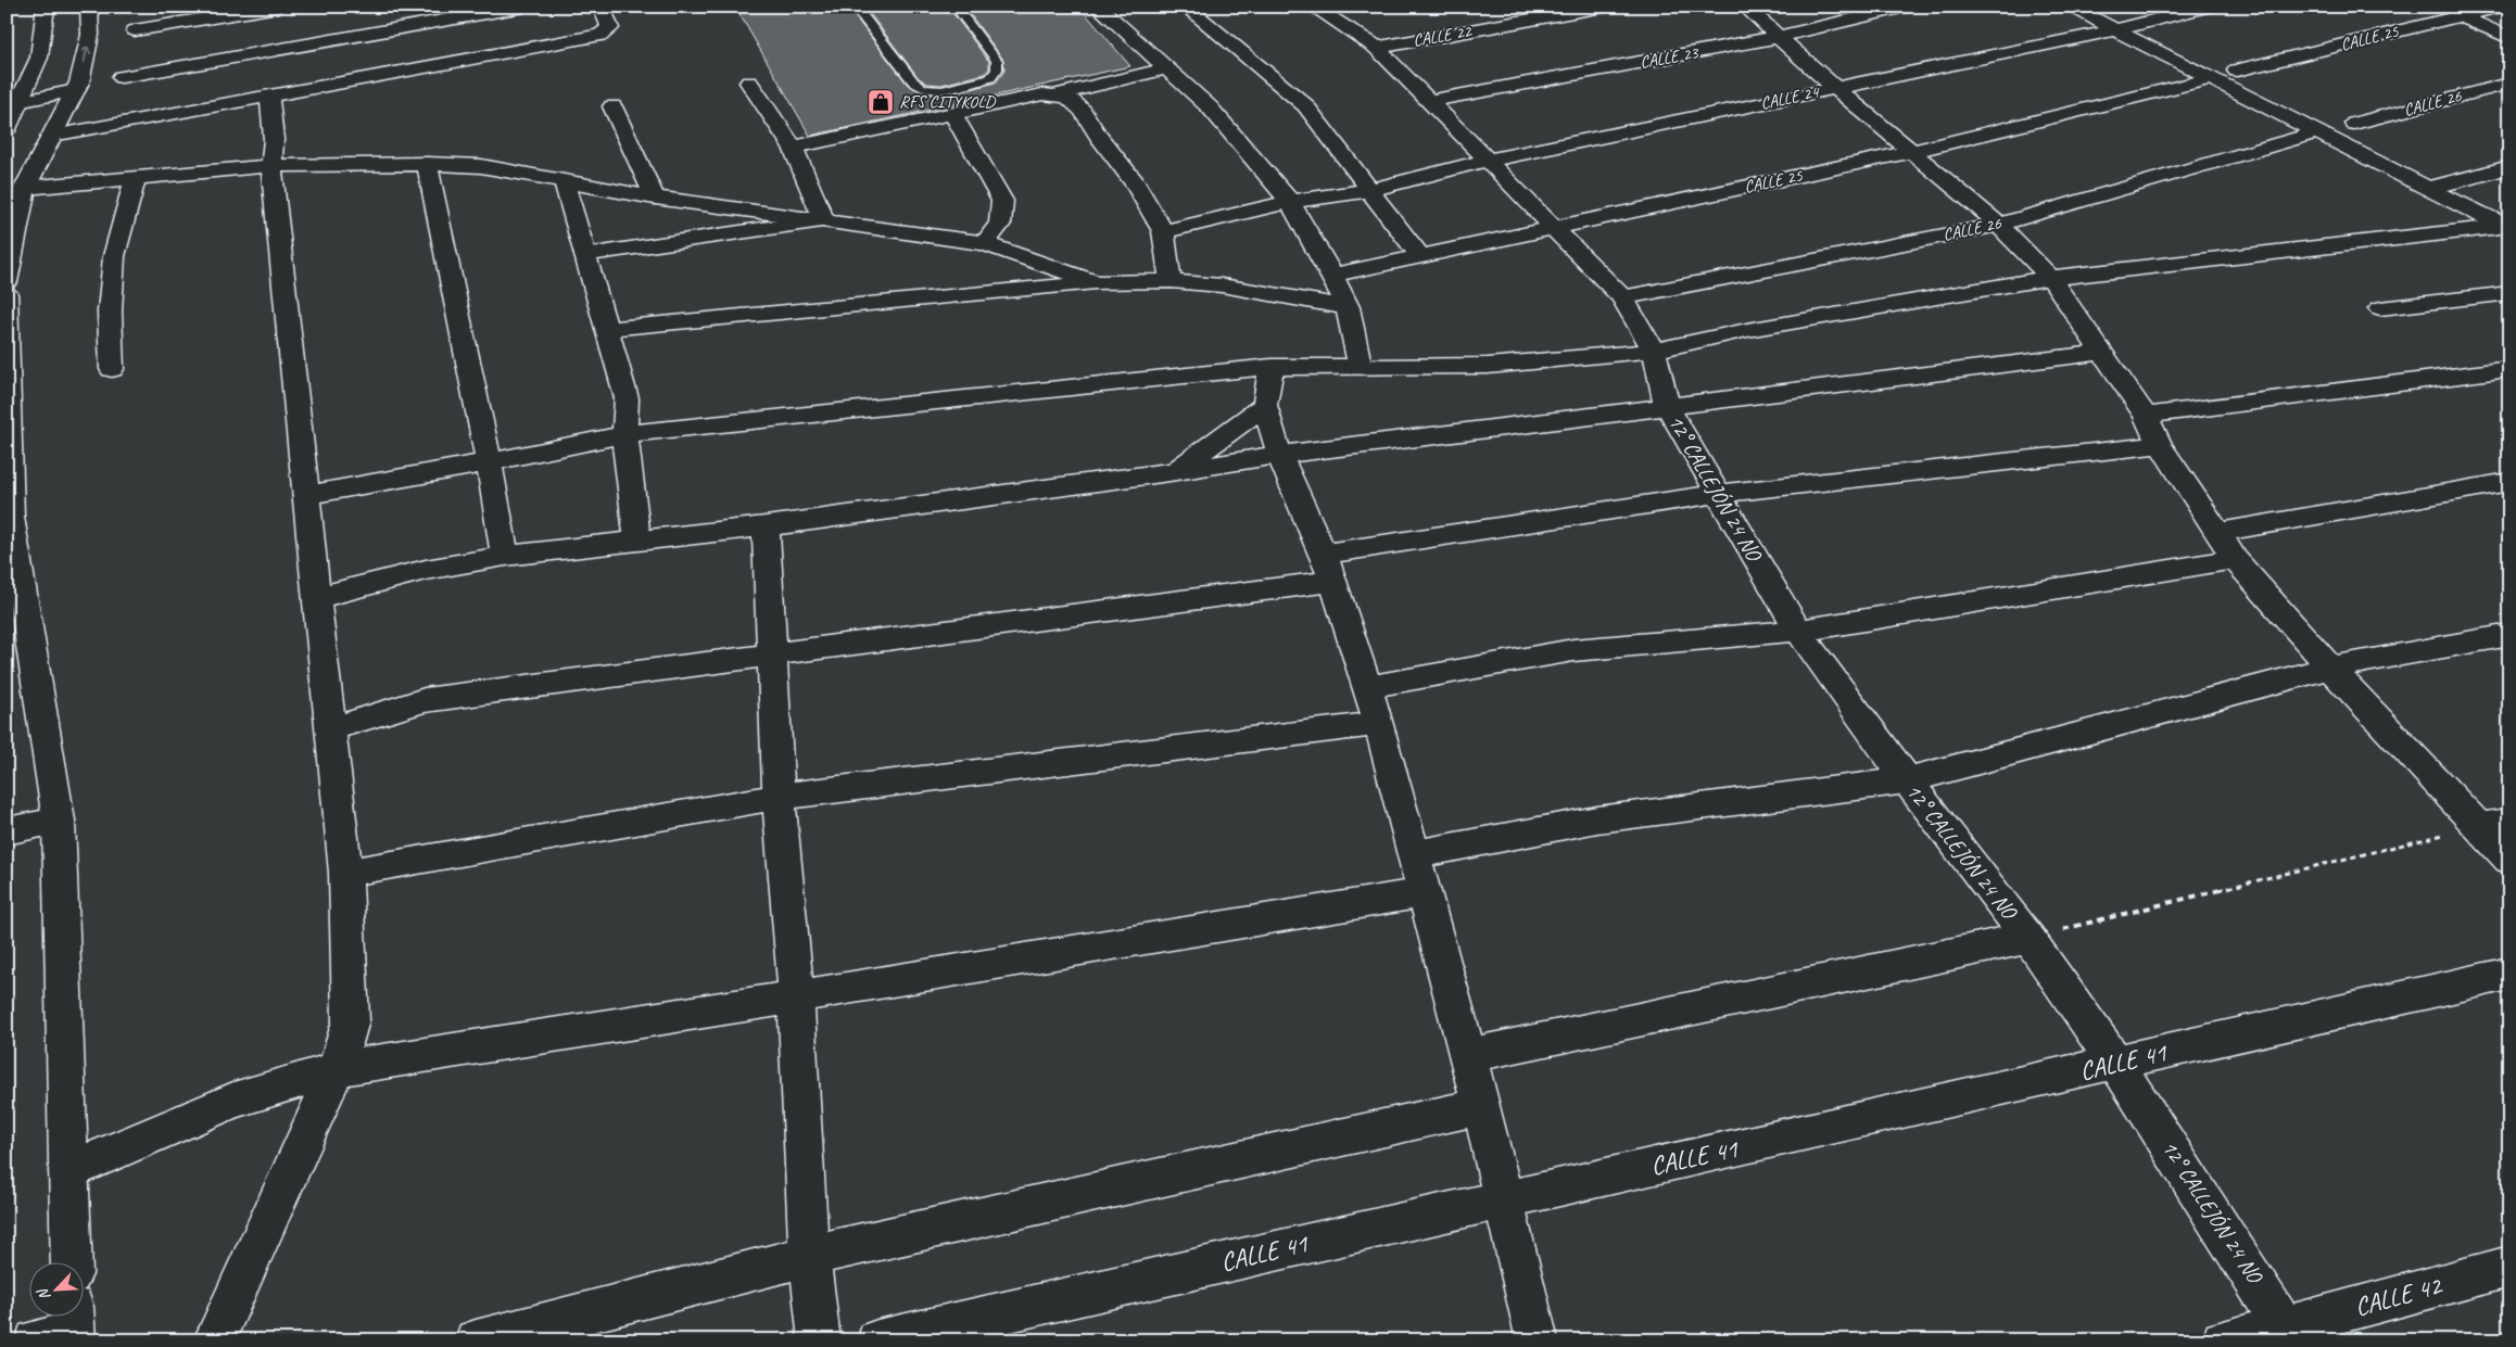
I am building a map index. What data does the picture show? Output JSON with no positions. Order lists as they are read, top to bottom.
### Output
{
  "streets": {
    "street": [
      "CALLE 22",
      "CALLE 25",
      "CALLE 23",
      "CALLE 24",
      "CALLE 26",
      "12° CALLEJÓN 24 NO",
      "CALLE 41",
      "CALLE 42"
    ]
  },
  "crossings": [
    ["CALLE 22", "12° CALLEJÓN 24 NO"],
    ["CALLE 25", "12° CALLEJÓN 24 NO"],
    ["CALLE 23", "12° CALLEJÓN 24 NO"],
    ["CALLE 24", "12° CALLEJÓN 24 NO"],
    ["CALLE 26", "12° CALLEJÓN 24 NO"],
    ["12° CALLEJÓN 24 NO", "CALLE 41"],
    ["12° CALLEJÓN 24 NO", "CALLE 42"]
  ],
  "places": {
    "shop": ["RFS CITYKOLD"]
  },
  "north": "bottom left"
}
